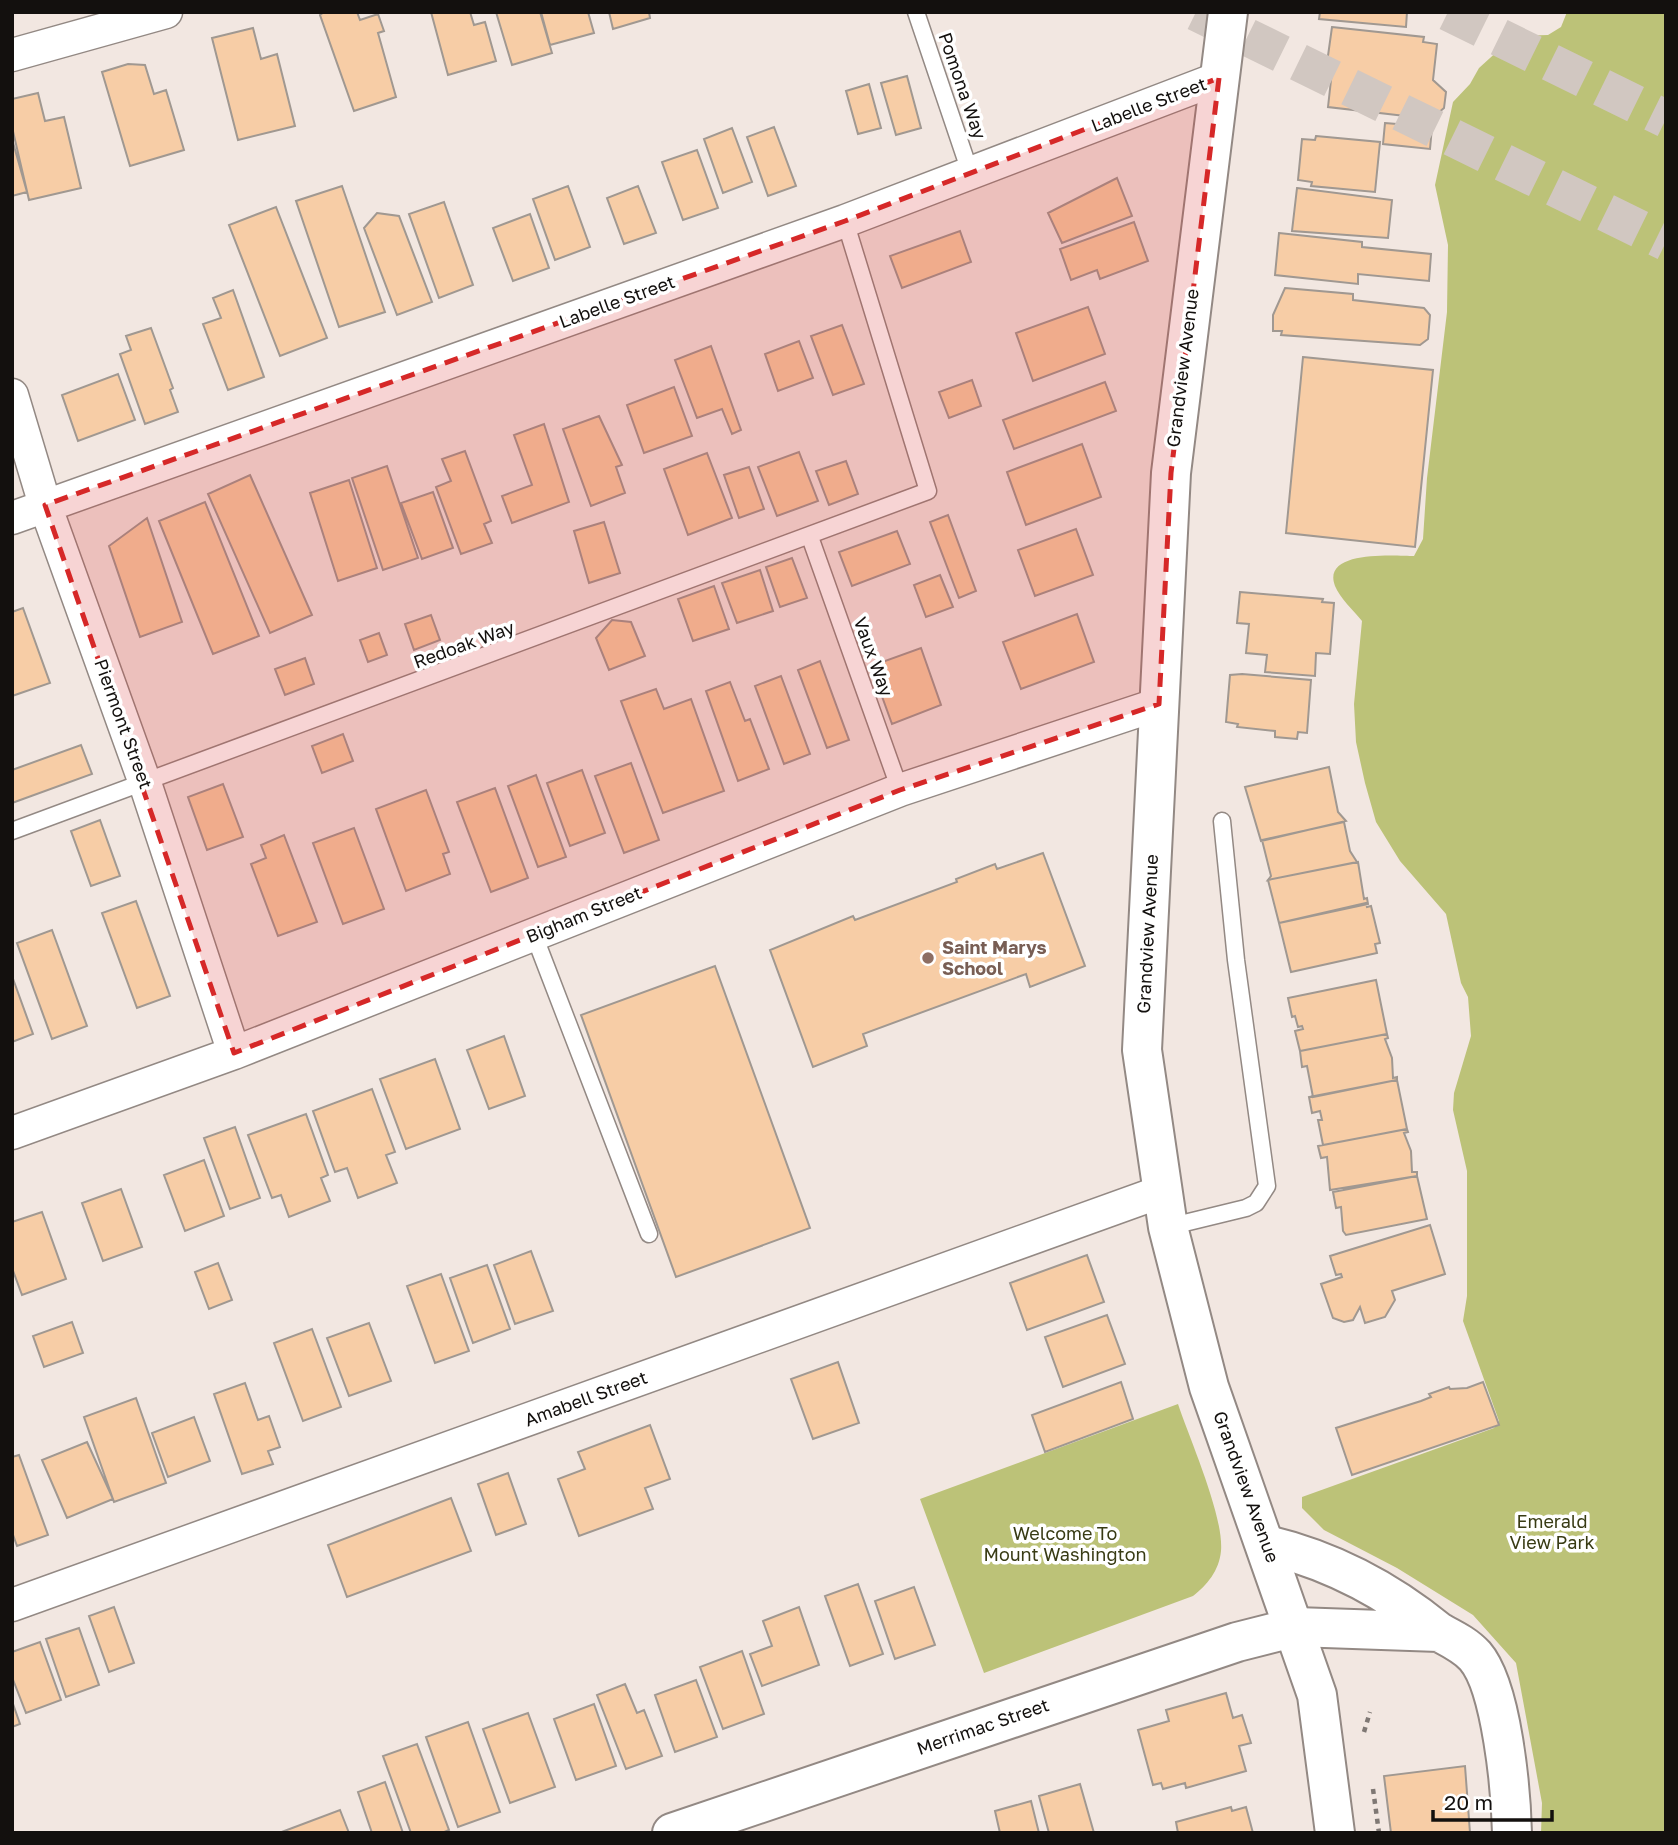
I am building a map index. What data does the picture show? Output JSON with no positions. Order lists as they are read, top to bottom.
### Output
{
  "streets": {
    "street": [
      "Labelle Street",
      "Grandview Avenue",
      "Piermont Street",
      "Bigham Street",
      "Amabell Street",
      "Merrimac Street"
    ],
    "lane": ["Pomona Way", "Redoak Way", "Vaux Way"]
  },
  "crossings": [
    ["Pomona Way", "Labelle Street"],
    ["Labelle Street", "Grandview Avenue"],
    ["Labelle Street", "Redoak Way"],
    ["Labelle Street", "Piermont Street"],
    ["Grandview Avenue", "Bigham Street"],
    ["Grandview Avenue", "Amabell Street"],
    ["Grandview Avenue", "Merrimac Street"],
    ["Redoak Way", "Vaux Way"],
    ["Redoak Way", "Piermont Street"],
    ["Vaux Way", "Bigham Street"],
    ["Piermont Street", "Bigham Street"]
  ],
  "parks": ["Emerald View Park", "Welcome To Mount Washington"],
  "places": ["Saint Marys School"],
  "scale_bar": "20 m"
}
